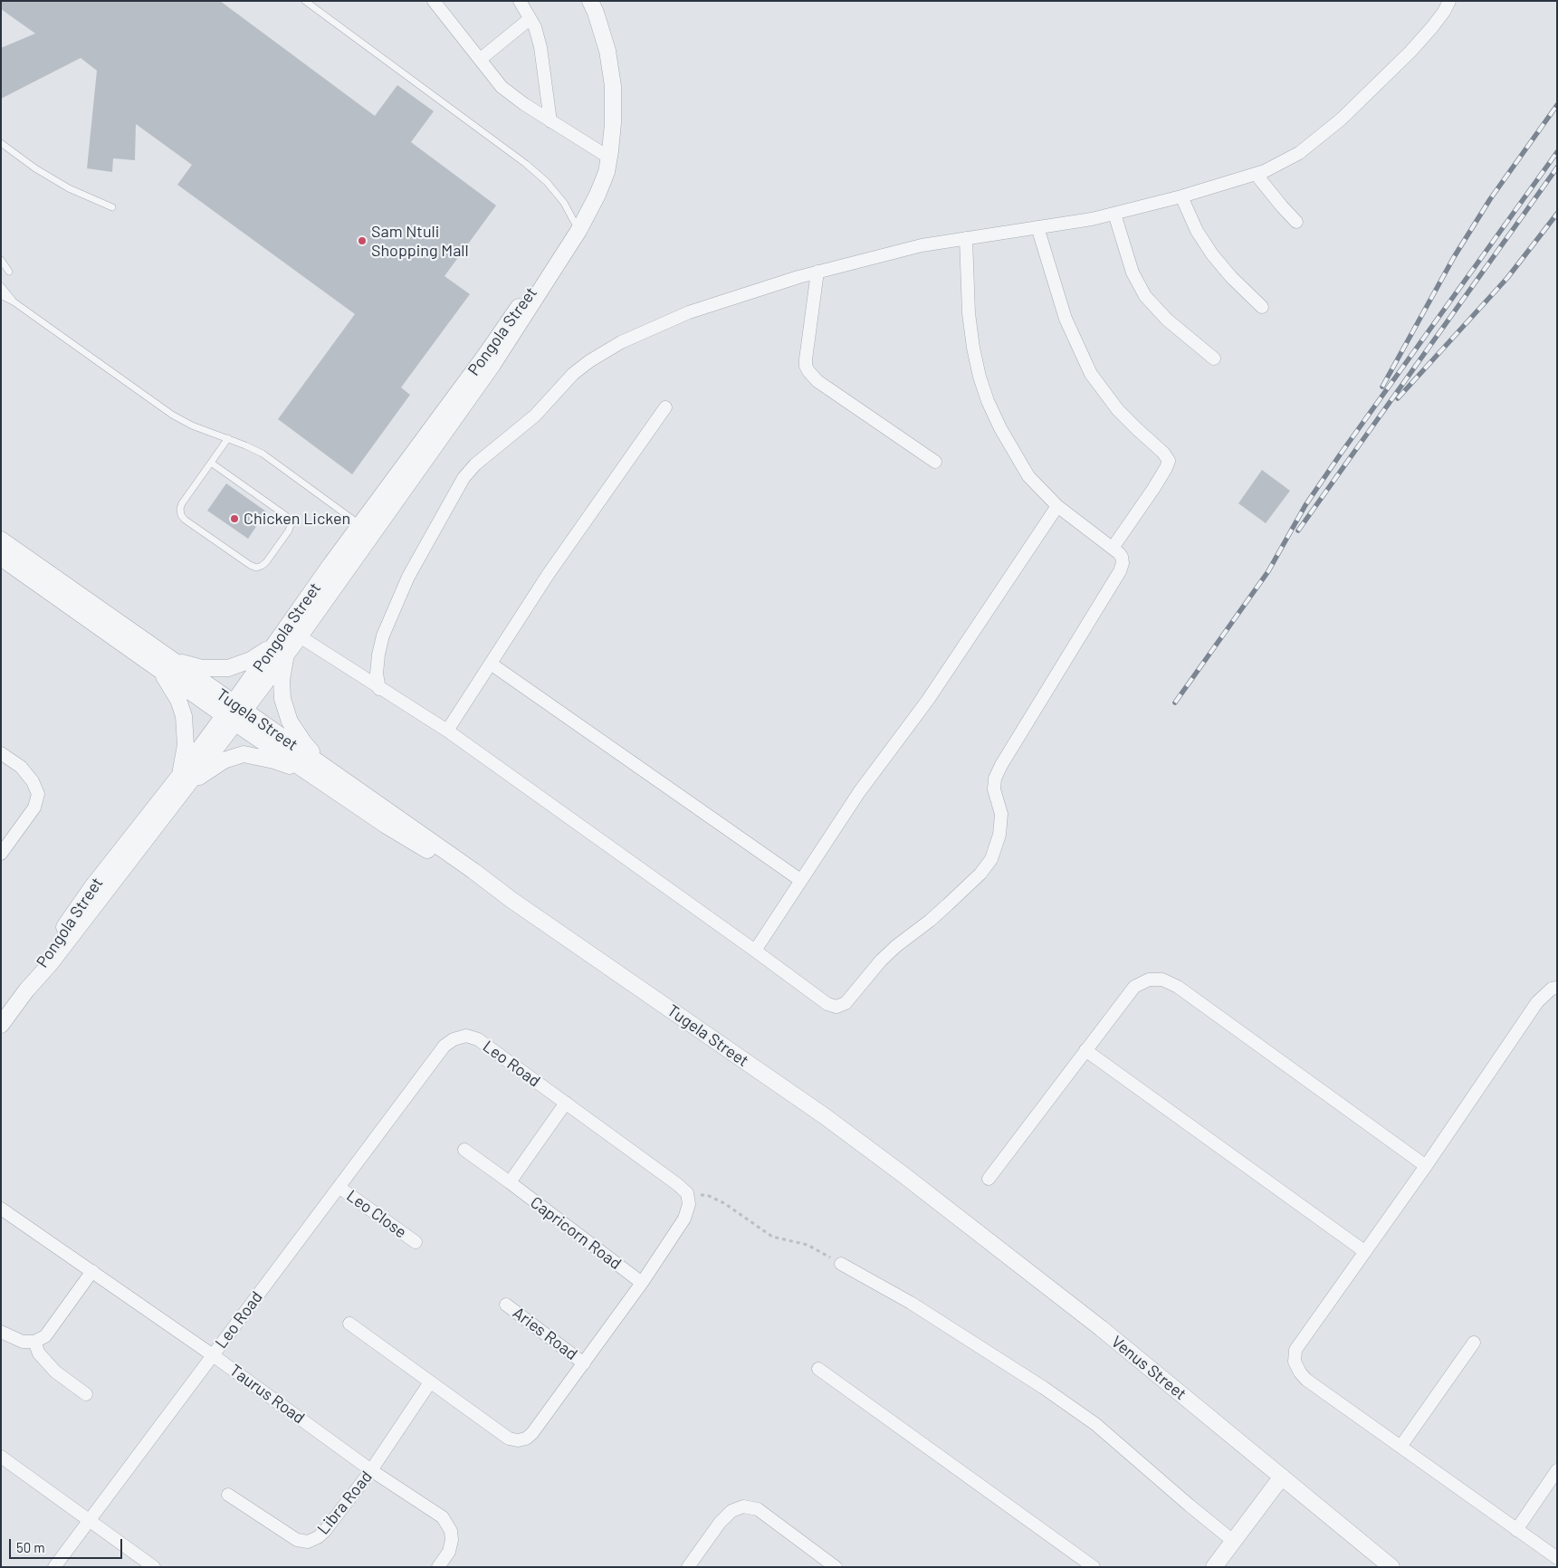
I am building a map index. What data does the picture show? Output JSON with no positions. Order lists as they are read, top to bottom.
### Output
{
  "streets": {
    "street": [
      "Pongola Street",
      "Tugela Street",
      "Leo Road",
      "Leo Close",
      "Capricorn Road",
      "Aries Road",
      "Venus Street",
      "Taurus Road",
      "Libra Road"
    ]
  },
  "crossings": [
    ["Pongola Street", "Tugela Street"],
    ["Tugela Street", "Venus Street"],
    ["Leo Road", "Leo Close"],
    ["Leo Road", "Taurus Road"],
    ["Taurus Road", "Libra Road"]
  ],
  "places": ["Sam Ntuli Shopping Mall", "Chicken Licken"],
  "scale_bar": "50 m"
}
